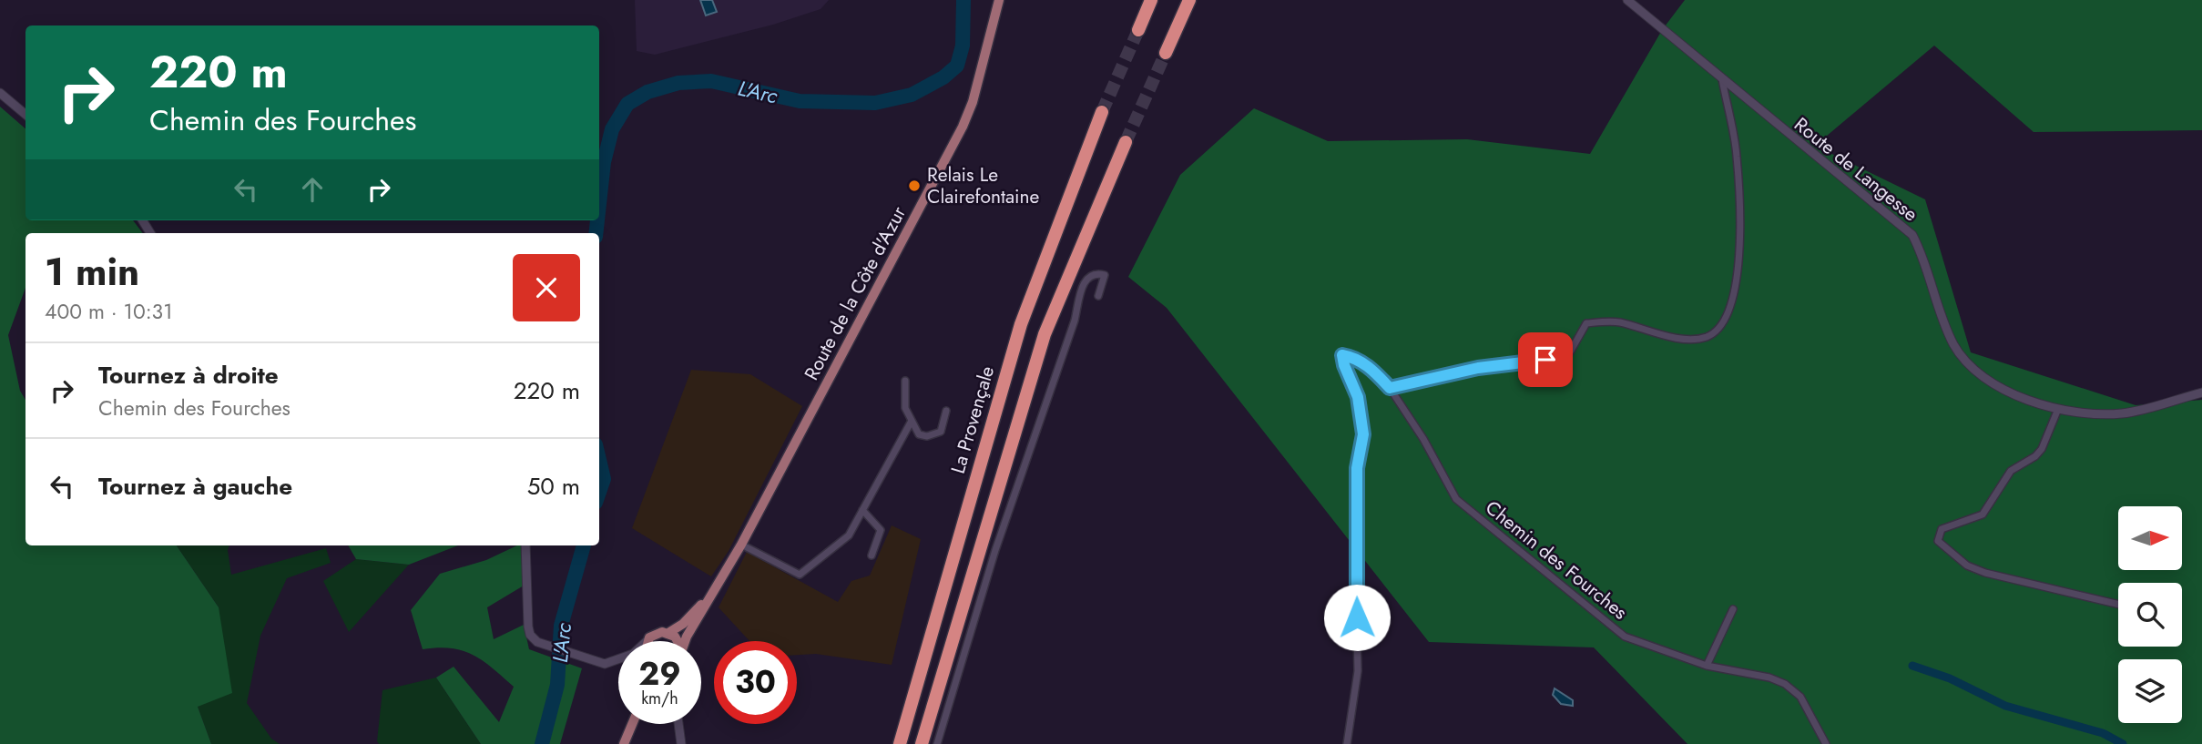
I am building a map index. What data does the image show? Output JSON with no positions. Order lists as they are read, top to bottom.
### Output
{
  "streets": {
    "highway": ["La Provençale"],
    "main road": ["Route de la Côte d'Azur"],
    "street": ["Route de Langesse", "Chemin des Fourches"]
  },
  "water": ["L'Arc"],
  "places": ["Relais Le Clairefontaine"],
  "north": "right",
  "page": {
    "turn": ["220 m", "Chemin des Fourches"],
    "heading": ["1 min", "400 m · 10:31"],
    "list": [
      {
        "name": "Tournez à droite",
        "note": "Chemin des Fourches",
        "value": "220 m"
      },
      {
        "name": "Tournez à gauche",
        "value": "50 m"
      }
    ],
    "speed": "29 km/h",
    "limit": "30"
  }
}
